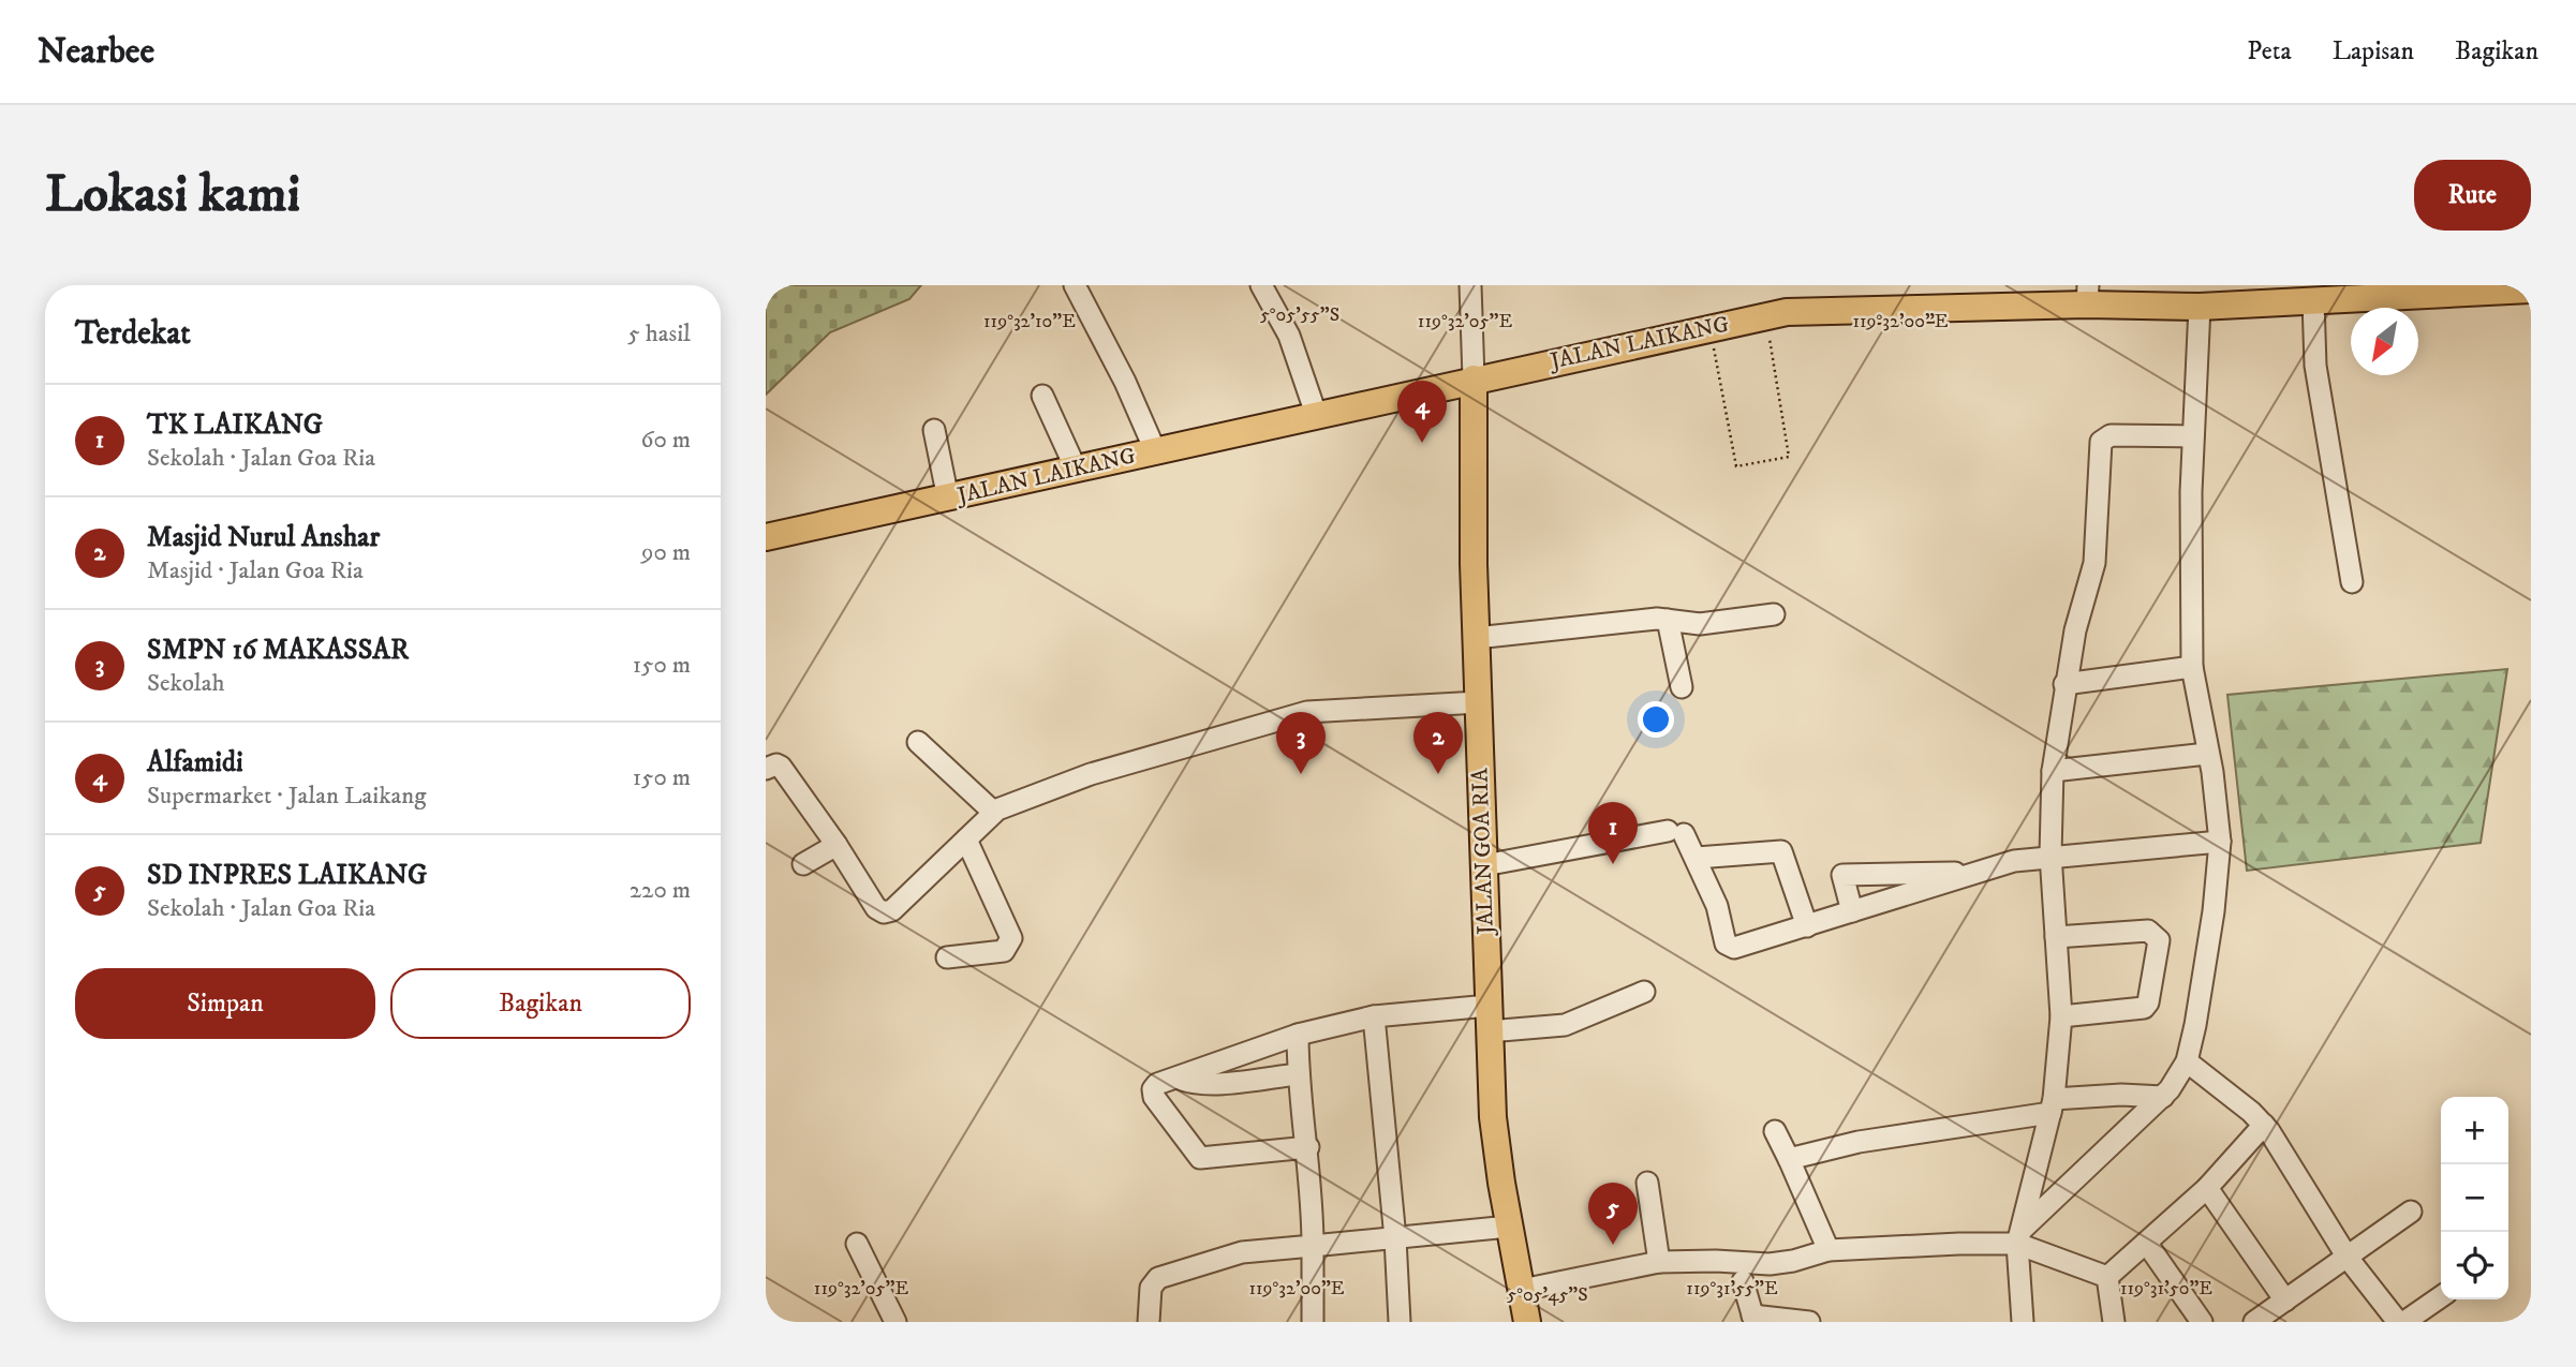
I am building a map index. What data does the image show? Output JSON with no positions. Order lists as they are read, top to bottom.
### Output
{
  "streets": {
    "main road": ["JALAN LAIKANG", "JALAN GOA RIA"]
  },
  "crossings": [
    ["JALAN LAIKANG", "JALAN GOA RIA"]
  ],
  "north": "bottom left",
  "page": {
    "header": "Nearbee",
    "nav": ["Peta", "Lapisan", "Bagikan"],
    "buttons": [
      "Rute",
      ["Simpan", "Bagikan"]
    ],
    "title": "Lokasi kami",
    "heading": ["Terdekat", "5 hasil"],
    "pins": [
      "4",
      "2",
      "3",
      "1",
      "5"
    ],
    "list": [
      {
        "mark": "1",
        "name": "TK LAIKANG",
        "note": "Sekolah · Jalan Goa Ria",
        "value": "60 m"
      },
      {
        "mark": "2",
        "name": "Masjid Nurul Anshar",
        "note": "Masjid · Jalan Goa Ria",
        "value": "90 m"
      },
      {
        "mark": "3",
        "name": "SMPN 16 MAKASSAR",
        "note": "Sekolah",
        "value": "150 m"
      },
      {
        "mark": "4",
        "name": "Alfamidi",
        "note": "Supermarket · Jalan Laikang",
        "value": "150 m"
      },
      {
        "mark": "5",
        "name": "SD INPRES LAIKANG",
        "note": "Sekolah · Jalan Goa Ria",
        "value": "220 m"
      }
    ],
    "map_buttons": ["+", "−"]
  },
  "coordinates": [
    "5°05'55\"S",
    "119°32'10\"E",
    "119°32'05\"E",
    "119°32'00\"E",
    "119°31'55\"E",
    "119°31'50\"E",
    "5°05'45\"S"
  ]
}
